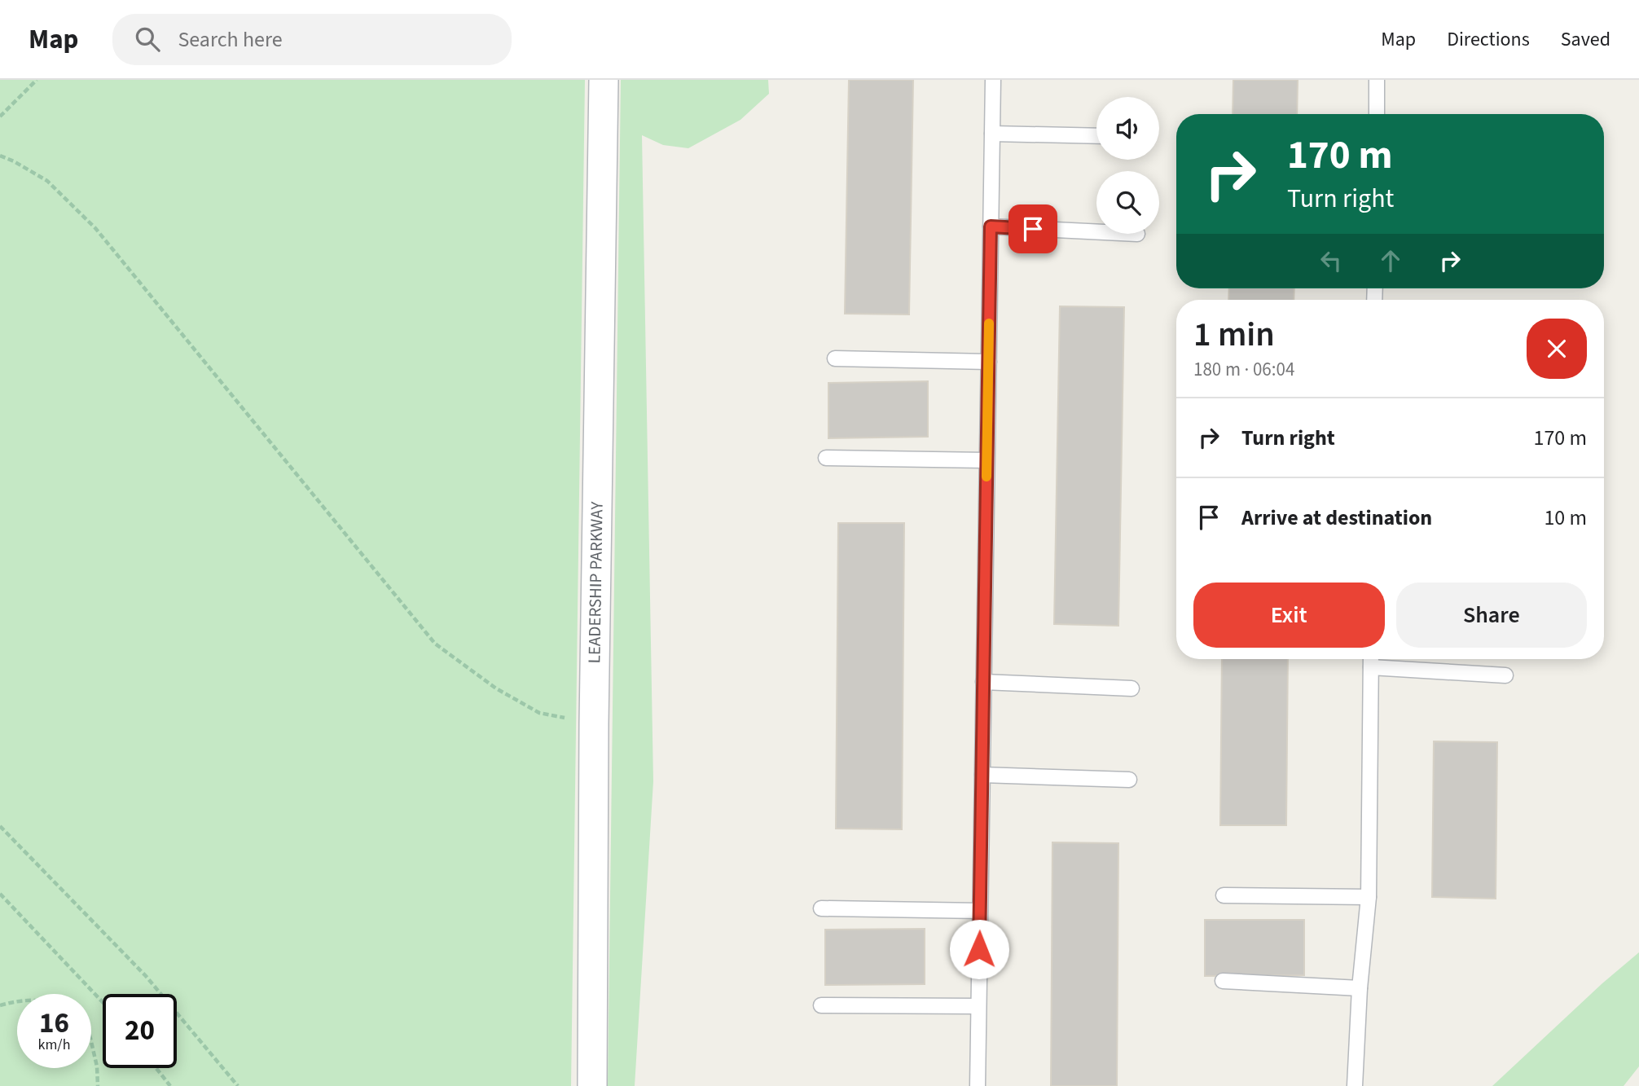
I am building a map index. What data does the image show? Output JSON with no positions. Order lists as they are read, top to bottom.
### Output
{
  "streets": {
    "street": ["LEADERSHIP PARKWAY"]
  },
  "page": {
    "header": "Map",
    "search": "Search here",
    "nav": ["Map", "Directions", "Saved"],
    "turn": ["170 m", "Turn right"],
    "heading": ["1 min", "180 m · 06:04"],
    "list": [
      {
        "name": "Turn right",
        "value": "170 m"
      },
      {
        "name": "Arrive at destination",
        "value": "10 m"
      }
    ],
    "buttons": ["Exit", "Share"],
    "speed": "16 km/h",
    "limit": "20"
  }
}
